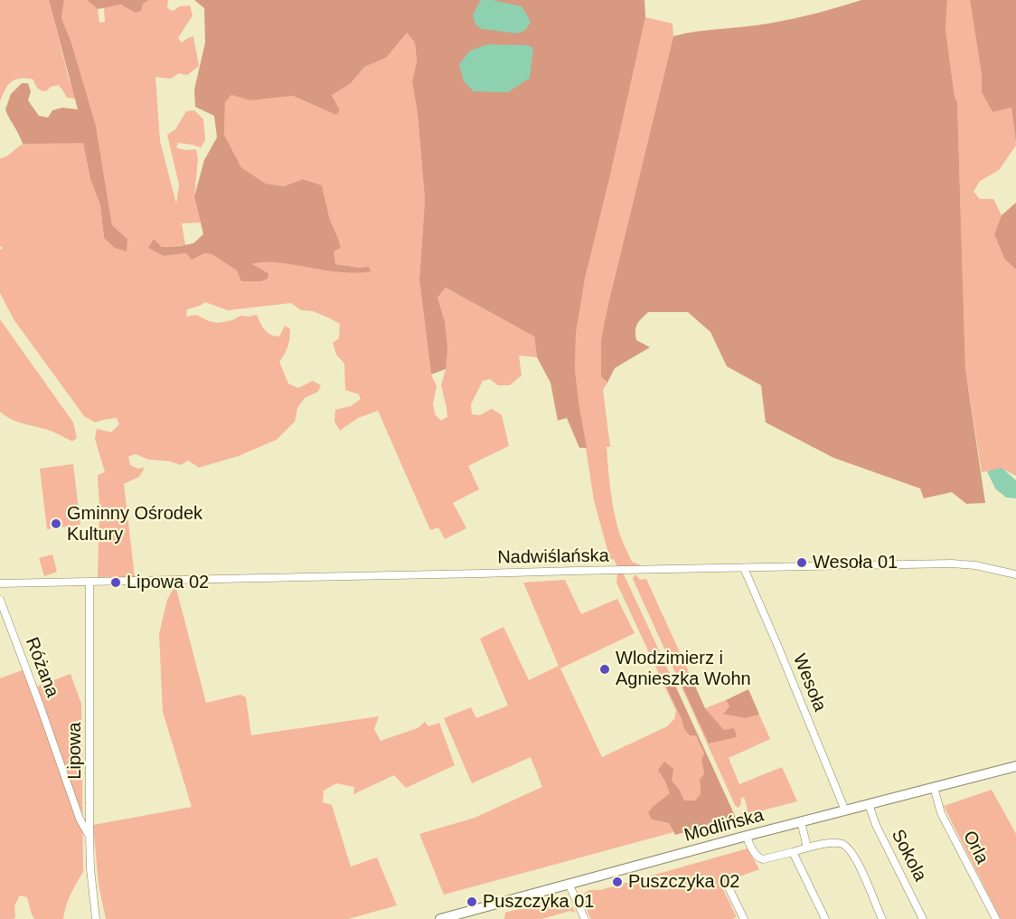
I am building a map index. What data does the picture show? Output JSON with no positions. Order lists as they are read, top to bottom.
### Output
{
  "streets": {
    "main road": ["Modlińska"],
    "street": [
      "Nadwiślańska",
      "Różana",
      "Wesoła",
      "Lipowa",
      "Orla",
      "Sokola"
    ]
  },
  "crossings": [
    ["Nadwiślańska", "Wesoła"],
    ["Nadwiślańska", "Lipowa"],
    ["Różana", "Lipowa"],
    ["Wesoła", "Modlińska"],
    ["Modlińska", "Orla"],
    ["Modlińska", "Sokola"]
  ],
  "places": [
    "Gminny Ośrodek Kultury",
    "Wesoła 01",
    "Lipowa 02",
    "Wlodzimierz i Agnieszka Wohn",
    "Puszczyka 02",
    "Puszczyka 01"
  ]
}
